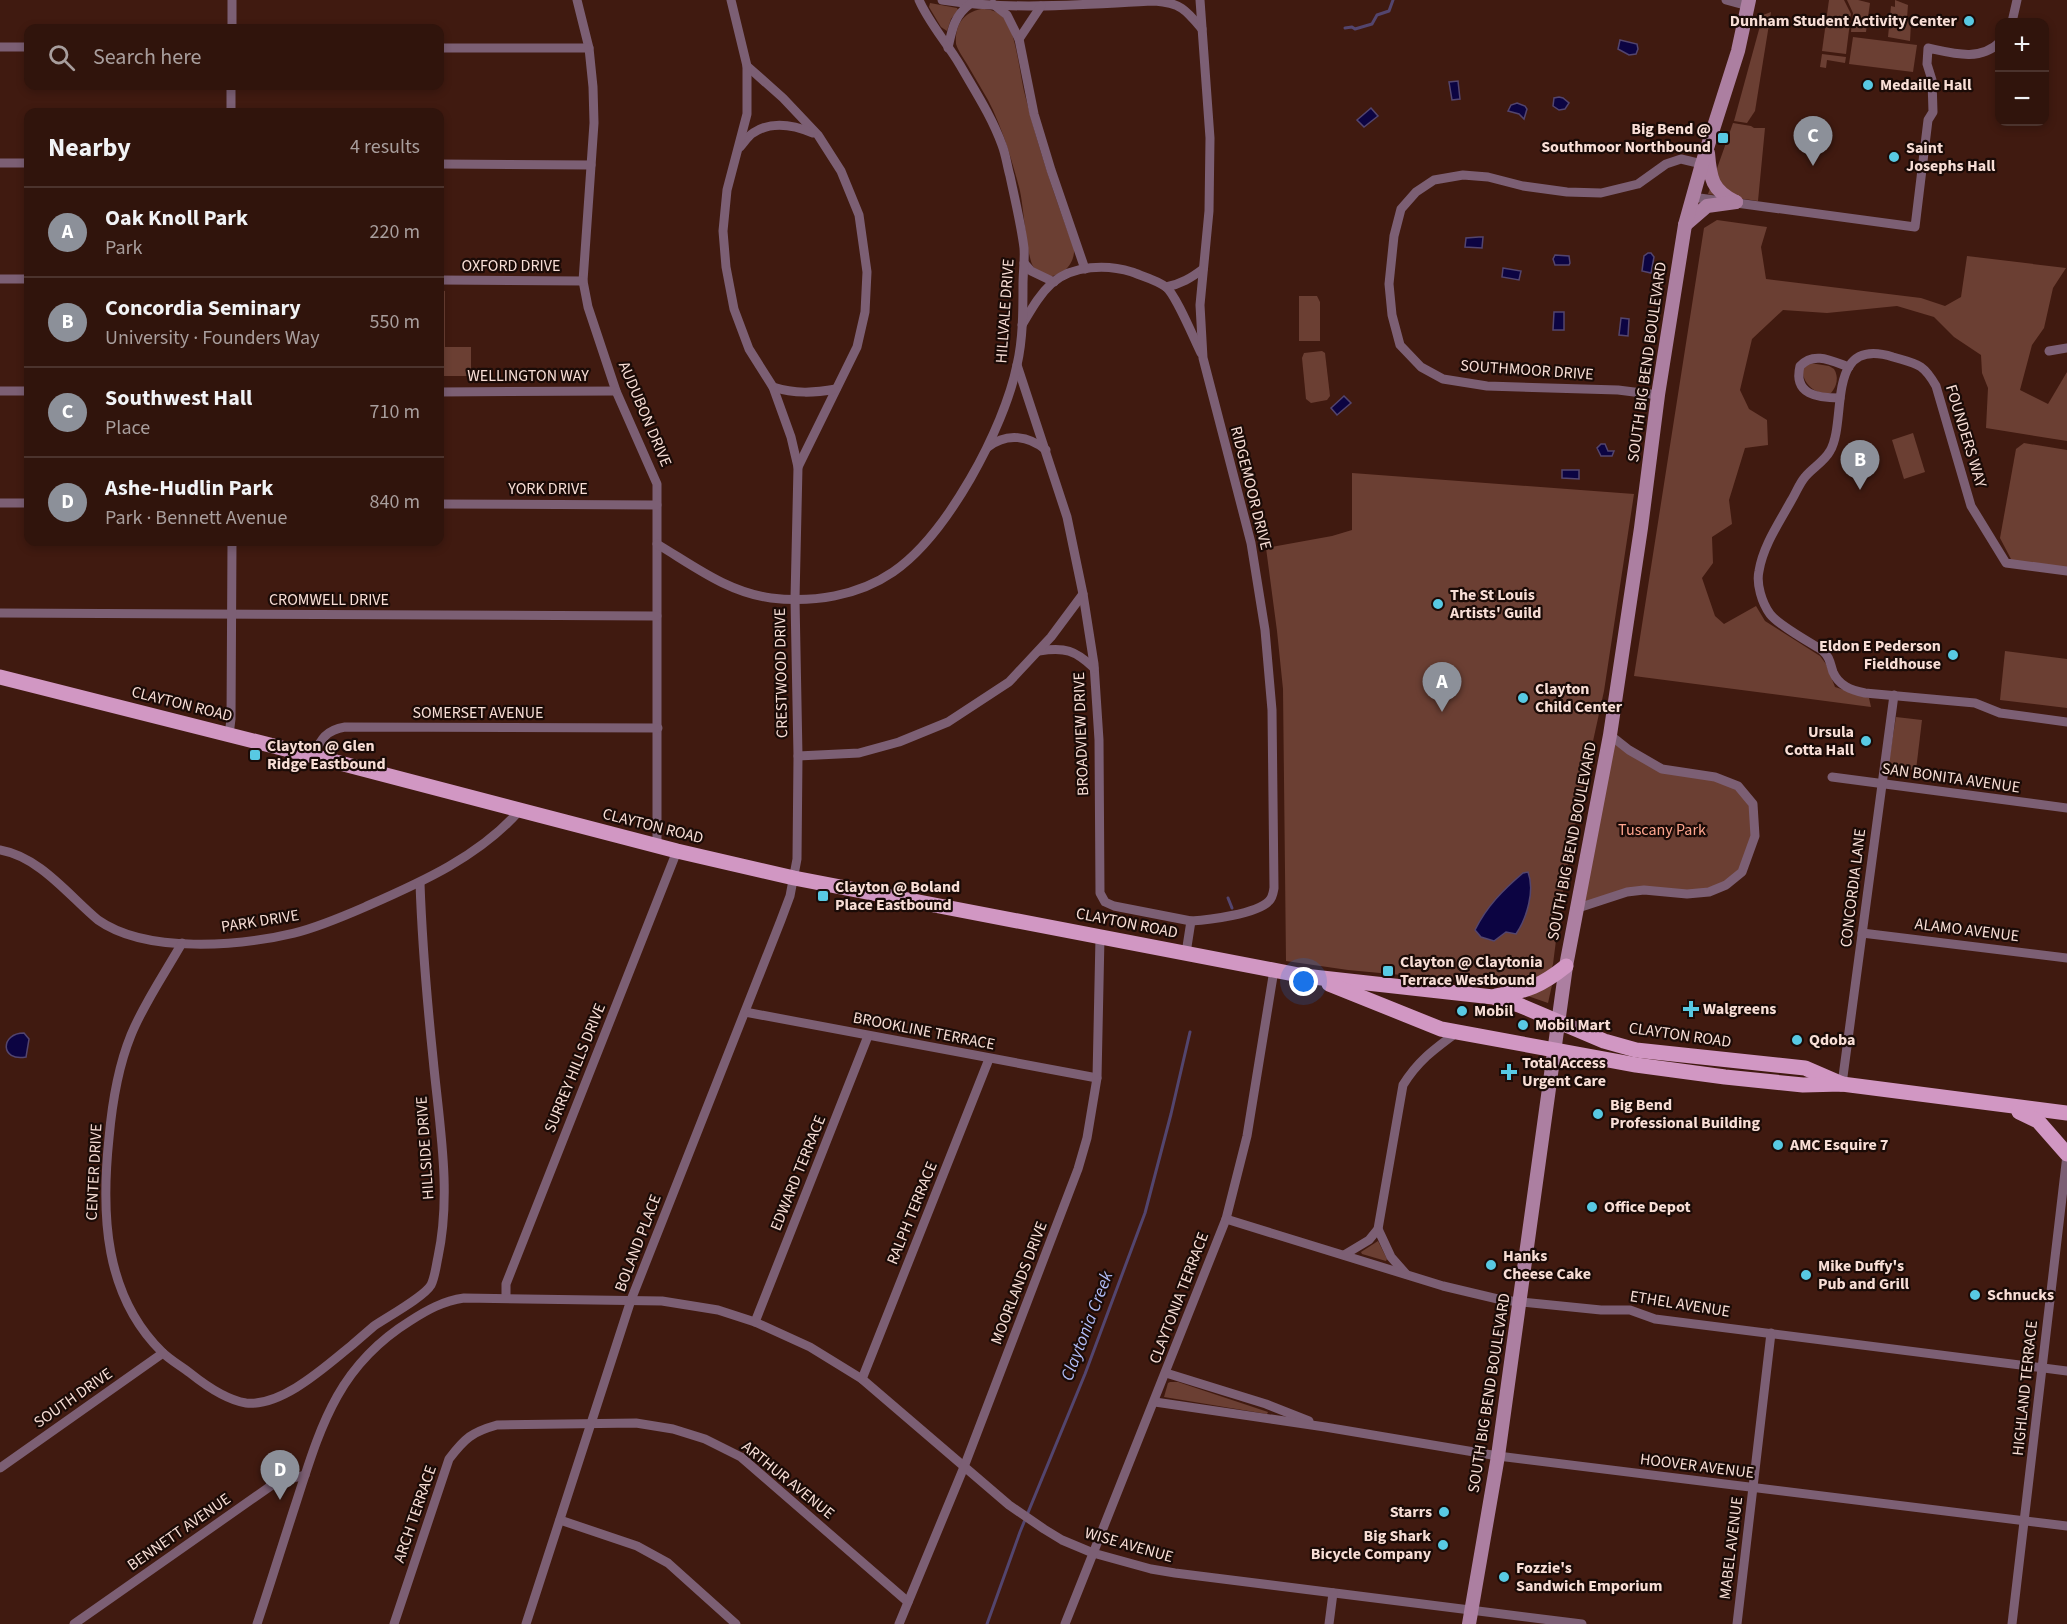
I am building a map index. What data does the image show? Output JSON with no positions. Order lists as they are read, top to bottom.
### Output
{
  "streets": {
    "main road": ["SOUTH BIG BEND BOULEVARD", "CLAYTON ROAD"],
    "street": [
      "OXFORD DRIVE",
      "HILLVALE DRIVE",
      "SOUTHMOOR DRIVE",
      "WELLINGTON WAY",
      "AUDUBON DRIVE",
      "FOUNDERS WAY",
      "RIDGEMOOR DRIVE",
      "YORK DRIVE",
      "CROMWELL DRIVE",
      "CRESTWOOD DRIVE",
      "SOMERSET AVENUE",
      "BROADVIEW DRIVE",
      "SAN BONITA AVENUE",
      "CONCORDIA LANE",
      "PARK DRIVE",
      "ALAMO AVENUE",
      "BROOKLINE TERRACE",
      "SURREY HILLS DRIVE",
      "HILLSIDE DRIVE",
      "CENTER DRIVE",
      "EDWARD TERRACE",
      "RALPH TERRACE",
      "BOLAND PLACE",
      "MOORLANDS DRIVE",
      "CLAYTONIA TERRACE",
      "ETHEL AVENUE",
      "HIGHLAND TERRACE",
      "SOUTH DRIVE",
      "HOOVER AVENUE",
      "ARTHUR AVENUE",
      "ARCH TERRACE",
      "BENNETT AVENUE",
      "WISE AVENUE",
      "MABEL AVENUE"
    ]
  },
  "crossings": [
    ["OXFORD DRIVE", "AUDUBON DRIVE"],
    ["HILLVALE DRIVE", "AUDUBON DRIVE"],
    ["HILLVALE DRIVE", "CRESTWOOD DRIVE"],
    ["HILLVALE DRIVE", "BROADVIEW DRIVE"],
    ["SOUTH BIG BEND BOULEVARD", "SOUTHMOOR DRIVE"],
    ["SOUTH BIG BEND BOULEVARD", "CLAYTON ROAD"],
    ["SOUTH BIG BEND BOULEVARD", "ETHEL AVENUE"],
    ["SOUTH BIG BEND BOULEVARD", "HOOVER AVENUE"],
    ["SOUTH BIG BEND BOULEVARD", "WISE AVENUE"],
    ["WELLINGTON WAY", "AUDUBON DRIVE"],
    ["AUDUBON DRIVE", "YORK DRIVE"],
    ["AUDUBON DRIVE", "CROMWELL DRIVE"],
    ["AUDUBON DRIVE", "CLAYTON ROAD"],
    ["AUDUBON DRIVE", "SOMERSET AVENUE"],
    ["RIDGEMOOR DRIVE", "BROADVIEW DRIVE"],
    ["CRESTWOOD DRIVE", "CLAYTON ROAD"],
    ["CRESTWOOD DRIVE", "BOLAND PLACE"],
    ["CLAYTON ROAD", "SOMERSET AVENUE"],
    ["CLAYTON ROAD", "CONCORDIA LANE"],
    ["CLAYTON ROAD", "PARK DRIVE"],
    ["CLAYTON ROAD", "SURREY HILLS DRIVE"],
    ["CLAYTON ROAD", "BOLAND PLACE"],
    ["CLAYTON ROAD", "MOORLANDS DRIVE"],
    ["CLAYTON ROAD", "CLAYTONIA TERRACE"],
    ["SAN BONITA AVENUE", "CONCORDIA LANE"],
    ["CONCORDIA LANE", "ALAMO AVENUE"],
    ["PARK DRIVE", "HILLSIDE DRIVE"],
    ["PARK DRIVE", "CENTER DRIVE"],
    ["BROOKLINE TERRACE", "EDWARD TERRACE"],
    ["BROOKLINE TERRACE", "RALPH TERRACE"],
    ["BROOKLINE TERRACE", "BOLAND PLACE"],
    ["BROOKLINE TERRACE", "MOORLANDS DRIVE"],
    ["SURREY HILLS DRIVE", "WISE AVENUE"],
    ["HILLSIDE DRIVE", "CENTER DRIVE"],
    ["CENTER DRIVE", "SOUTH DRIVE"],
    ["EDWARD TERRACE", "WISE AVENUE"],
    ["RALPH TERRACE", "WISE AVENUE"],
    ["BOLAND PLACE", "ARTHUR AVENUE"],
    ["BOLAND PLACE", "ARCH TERRACE"],
    ["BOLAND PLACE", "WISE AVENUE"],
    ["MOORLANDS DRIVE", "ARTHUR AVENUE"],
    ["MOORLANDS DRIVE", "WISE AVENUE"],
    ["CLAYTONIA TERRACE", "ETHEL AVENUE"],
    ["CLAYTONIA TERRACE", "HOOVER AVENUE"],
    ["CLAYTONIA TERRACE", "WISE AVENUE"],
    ["ETHEL AVENUE", "HIGHLAND TERRACE"],
    ["ETHEL AVENUE", "MABEL AVENUE"],
    ["HIGHLAND TERRACE", "HOOVER AVENUE"],
    ["HOOVER AVENUE", "MABEL AVENUE"],
    ["ARTHUR AVENUE", "ARCH TERRACE"],
    ["BENNETT AVENUE", "WISE AVENUE"]
  ],
  "water": ["Claytonia Creek"],
  "parks": ["Tuscany Park"],
  "places": {
    "other": [
      "Dunham Student Activity Center",
      "Medaille Hall",
      "Saint Josephs Hall",
      "The St Louis Artists' Guild",
      "Eldon E Pederson Fieldhouse",
      "Clayton Child Center",
      "Ursula Cotta Hall",
      "Mobil",
      "Mobil Mart",
      "Qdoba",
      "Big Bend Professional Building",
      "AMC Esquire 7",
      "Office Depot",
      "Hanks Cheese Cake",
      "Mike Duffy's Pub and Grill",
      "Schnucks",
      "Starrs",
      "Big Shark Bicycle Company",
      "Fozzie's Sandwich Emporium"
    ],
    "transit": [
      "Big Bend @ Southmoor Northbound",
      "Clayton @ Glen Ridge Eastbound",
      "Clayton @ Boland Place Eastbound",
      "Clayton @ Claytonia Terrace Westbound"
    ],
    "health": ["Walgreens", "Total Access Urgent Care"]
  },
  "page": {
    "map_buttons": ["+", "−"],
    "search": "Search here",
    "heading": ["Nearby", "4 results"],
    "pins": [
      "C",
      "B",
      "A",
      "D"
    ],
    "list": [
      {
        "mark": "A",
        "name": "Oak Knoll Park",
        "note": "Park",
        "value": "220 m"
      },
      {
        "mark": "B",
        "name": "Concordia Seminary",
        "note": "University · Founders Way",
        "value": "550 m"
      },
      {
        "mark": "C",
        "name": "Southwest Hall",
        "note": "Place",
        "value": "710 m"
      },
      {
        "mark": "D",
        "name": "Ashe-Hudlin Park",
        "note": "Park · Bennett Avenue",
        "value": "840 m"
      }
    ]
  }
}
